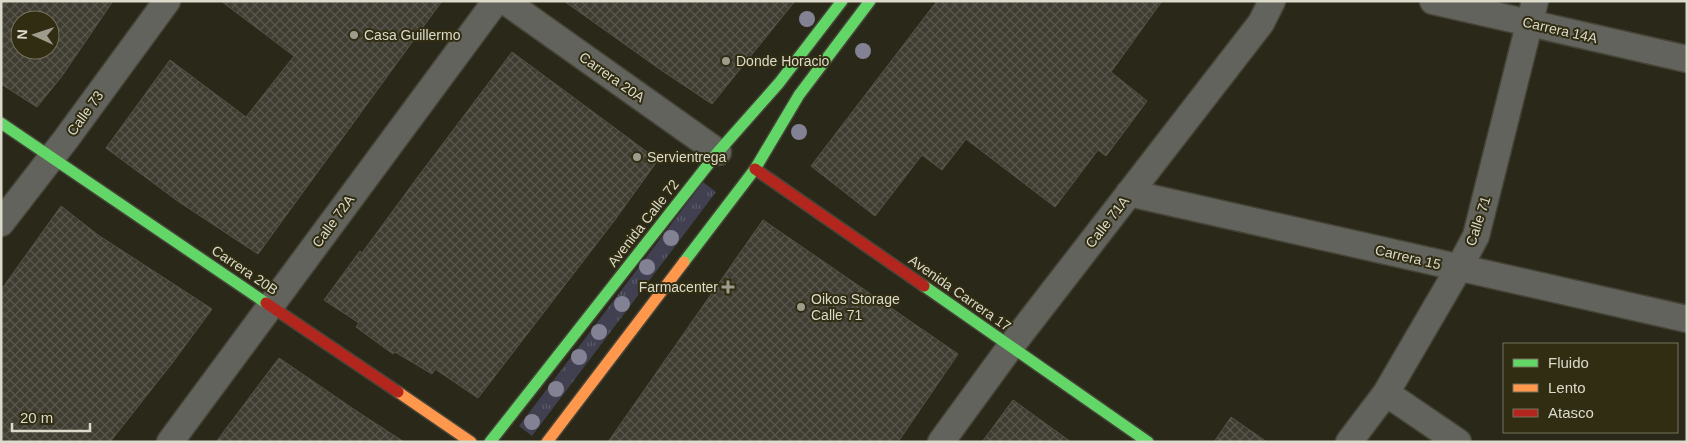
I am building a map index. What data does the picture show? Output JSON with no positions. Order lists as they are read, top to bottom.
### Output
{
  "streets": {
    "main road": ["Avenida Calle 72", "Carrera 20B", "Avenida Carrera 17"],
    "street": [
      "Carrera 14A",
      "Carrera 20A",
      "Calle 73",
      "Calle 72A",
      "Calle 71",
      "Calle 71A",
      "Carrera 15"
    ]
  },
  "crossings": [
    ["Carrera 14A", "Calle 71"],
    ["Carrera 20A", "Avenida Calle 72"],
    ["Calle 73", "Carrera 20B"],
    ["Calle 72A", "Carrera 20B"],
    ["Calle 71", "Carrera 15"],
    ["Calle 71A", "Carrera 15"],
    ["Calle 71A", "Avenida Carrera 17"]
  ],
  "places": {
    "other": [
      "Casa Guillermo",
      "Donde Horacio",
      "Servientrega",
      "Oikos Storage Calle 71"
    ],
    "health": ["Farmacenter"]
  },
  "legend": ["Fluido", "Lento", "Atasco"],
  "scale_bar": "20 m",
  "north": "left"
}
